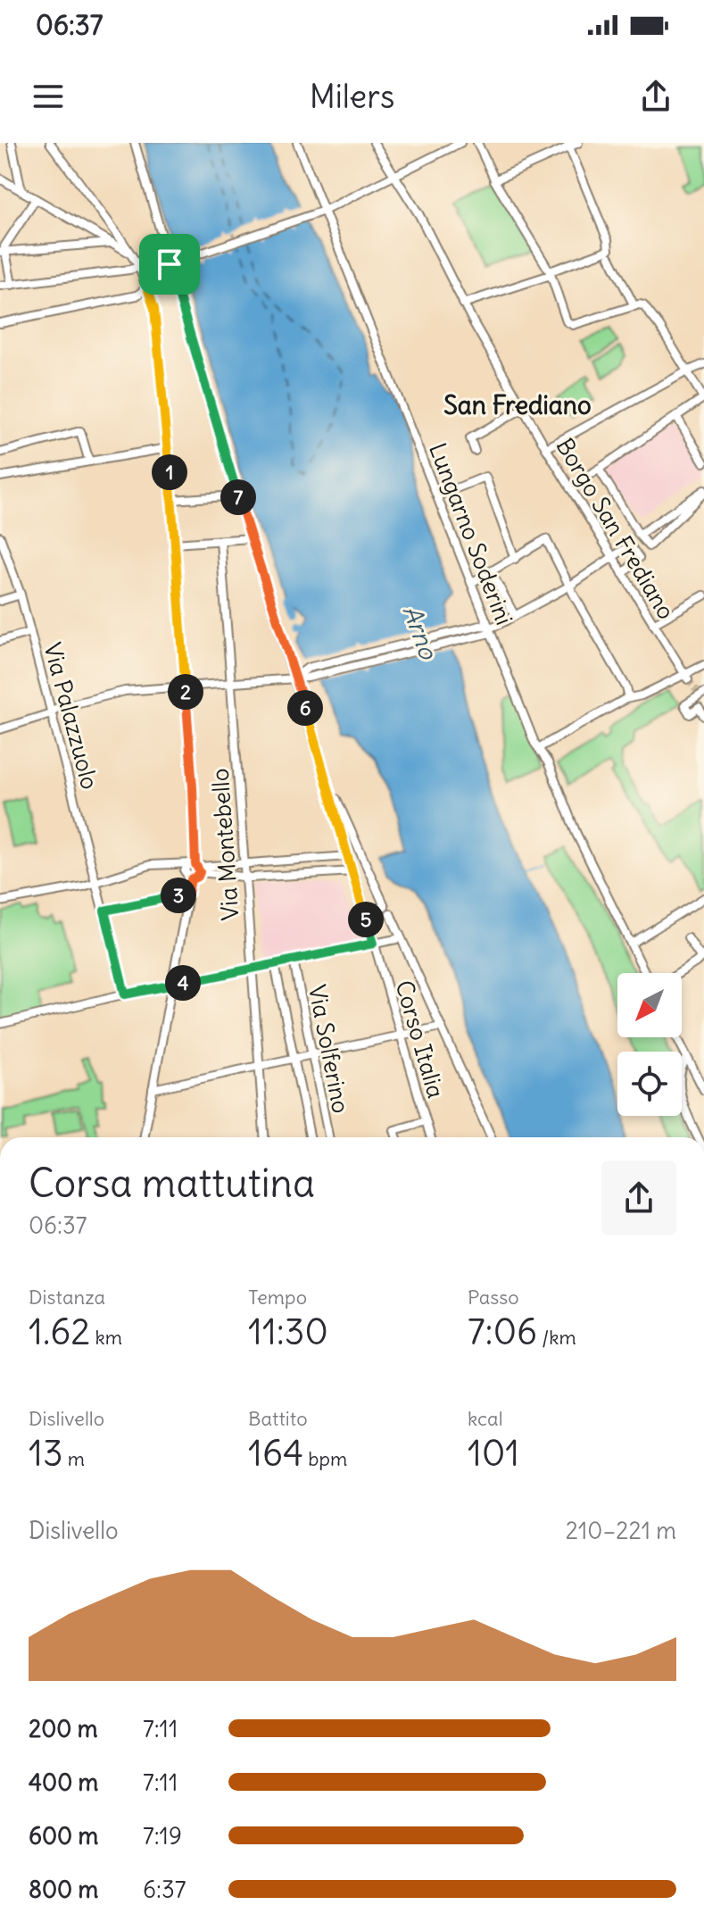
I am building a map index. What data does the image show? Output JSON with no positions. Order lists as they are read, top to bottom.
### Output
{
  "streets": {
    "street": [
      "Borgo San Frediano",
      "Lungarno Soderini",
      "Via Palazzuolo",
      "Via Montebello",
      "Corso Italia",
      "Via Solferino"
    ]
  },
  "districts": ["San Frediano"],
  "water": ["Arno"],
  "north": "bottom left",
  "page": {
    "status": "06:37",
    "header": "Milers",
    "pins": [
      "1",
      "7",
      "2",
      "6",
      "3",
      "5",
      "4"
    ],
    "heading": ["Corsa mattutina", "06:37"],
    "stats": [
      ["Distanza", "1.62 km"],
      ["Tempo", "11:30"],
      ["Passo", "7:06 /km"],
      ["Dislivello", "13 m"],
      ["Battito", "164 bpm"],
      ["kcal", "101"]
    ],
    "chart": ["Dislivello", "210–221 m"],
    "list": [
      {
        "name": "200 m",
        "note": "7:11"
      },
      {
        "name": "400 m",
        "note": "7:11"
      },
      {
        "name": "600 m",
        "note": "7:19"
      },
      {
        "name": "800 m",
        "note": "6:37"
      }
    ]
  }
}
